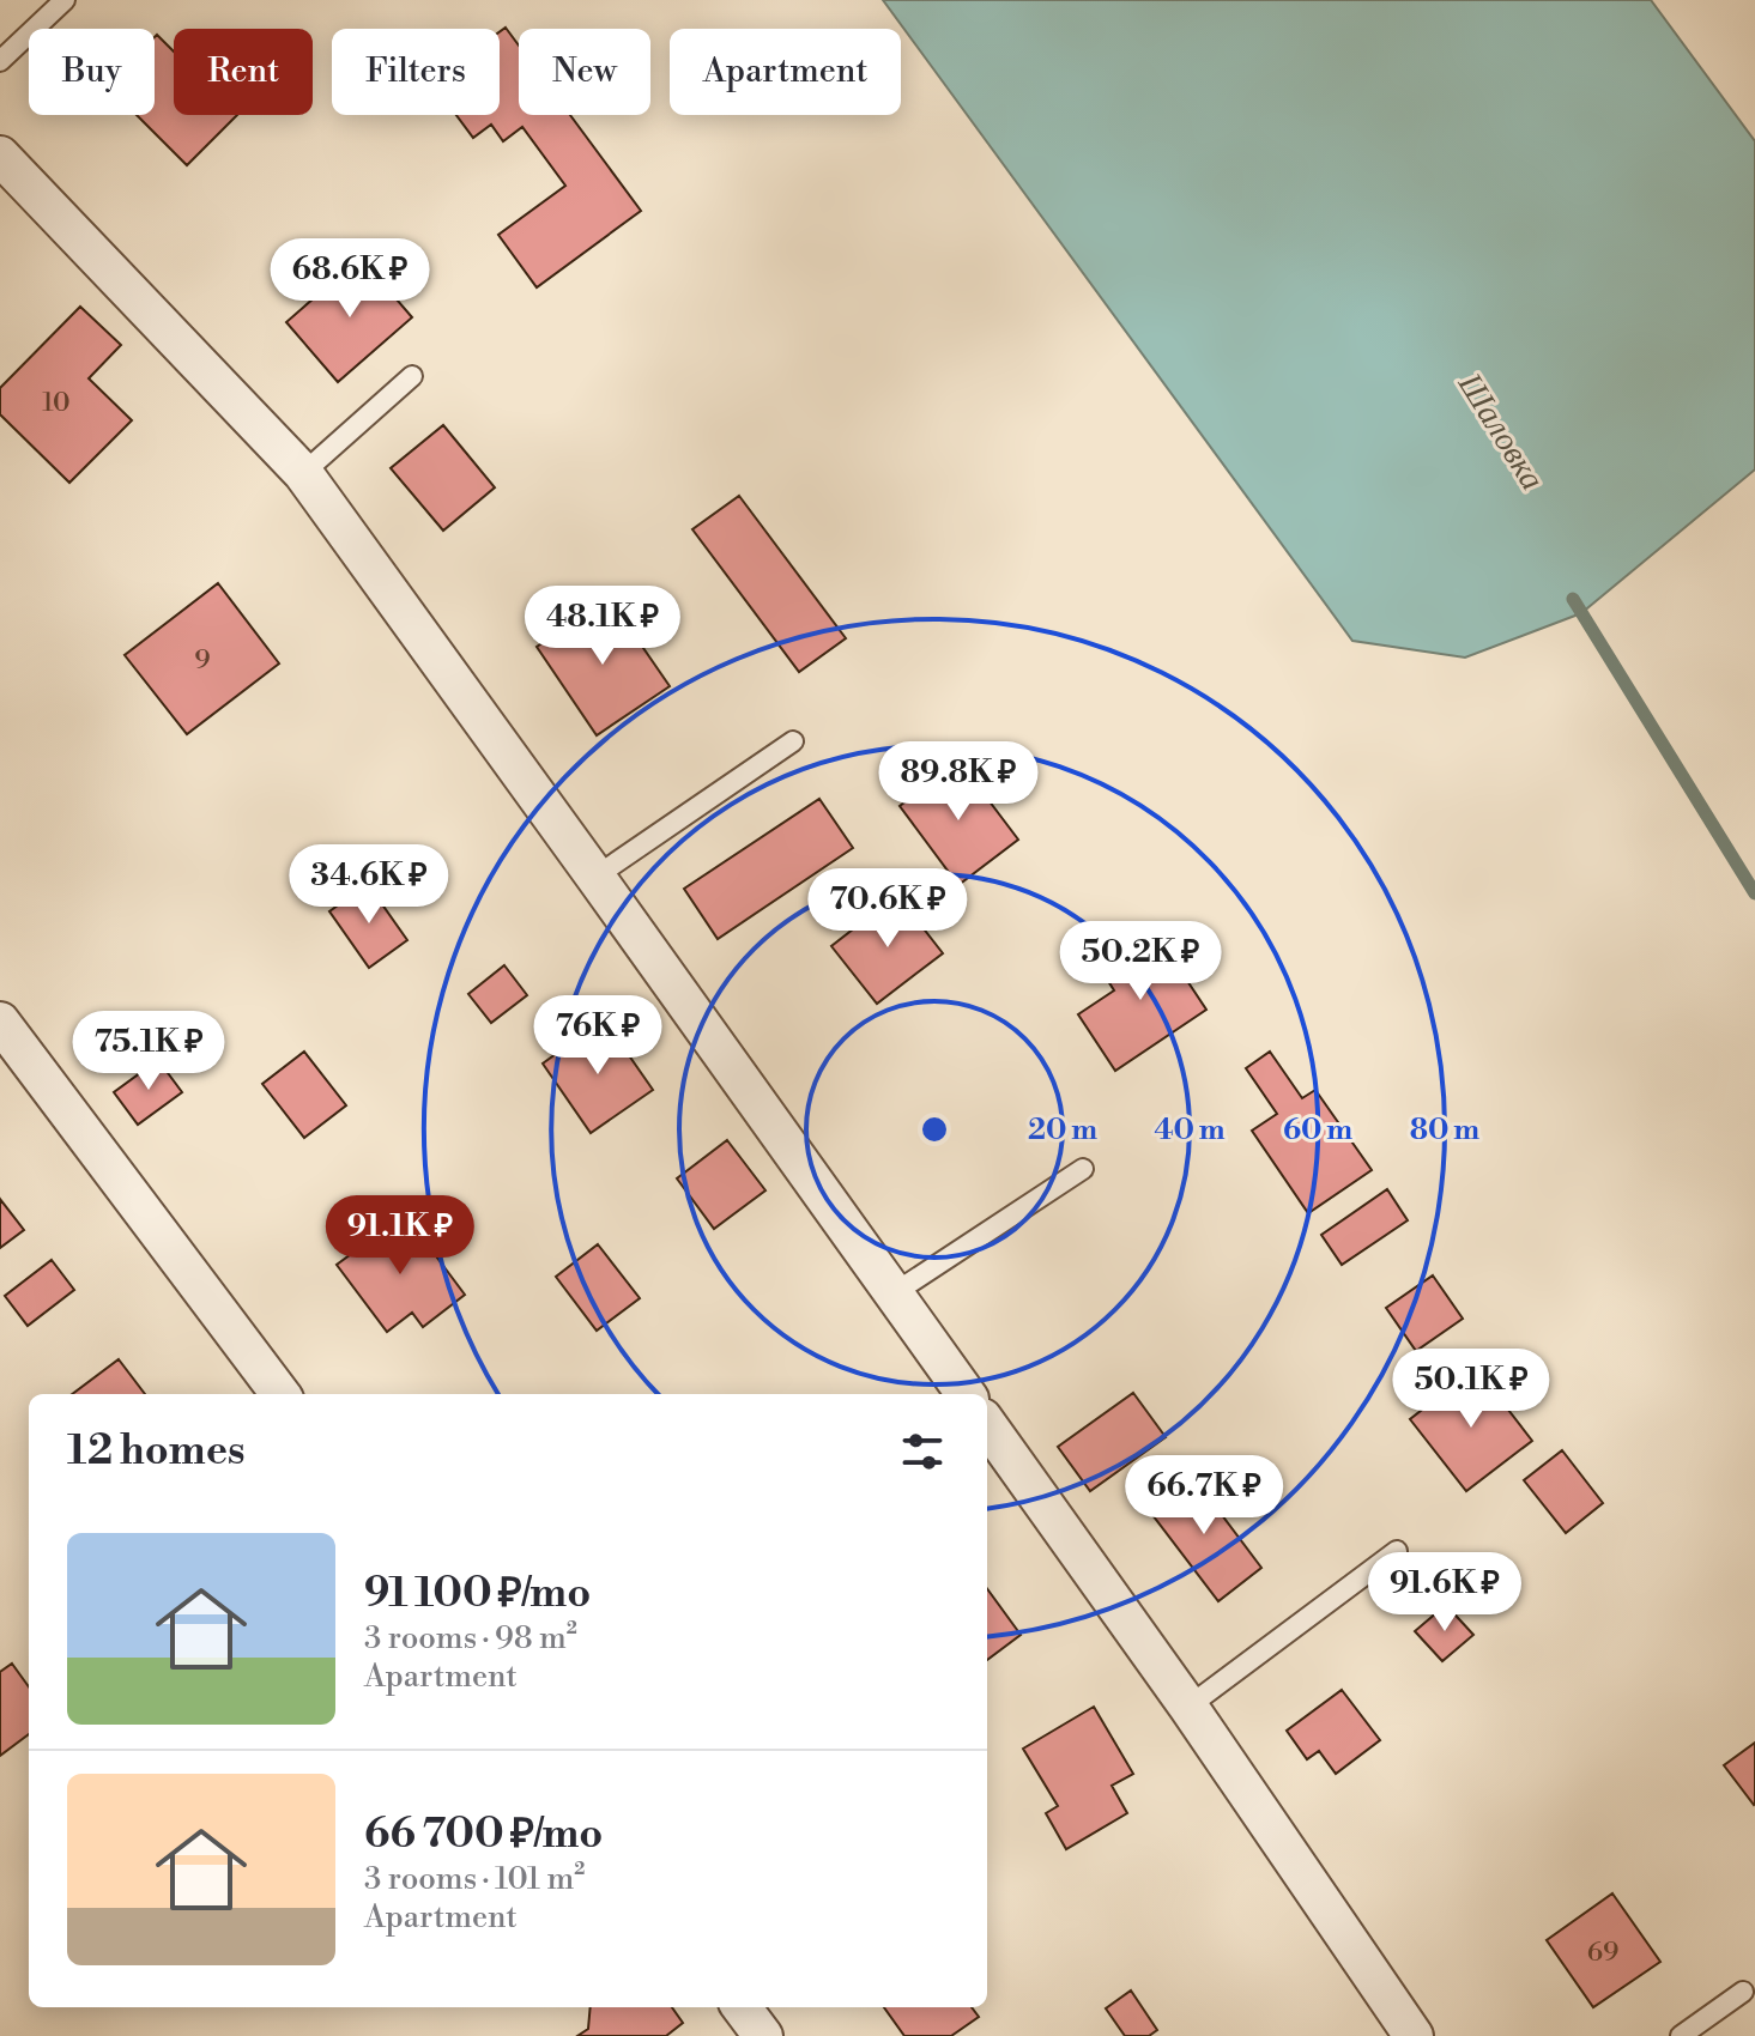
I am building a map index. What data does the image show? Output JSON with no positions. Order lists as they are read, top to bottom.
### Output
{
  "water": ["Шаловка"],
  "house_numbers": ["10", "9", "69"],
  "page": {
    "chip": [
      "Buy",
      "Rent",
      "Filters",
      "New",
      "Apartment"
    ],
    "price": [
      "68.6K ₽",
      "48.1K ₽",
      "89.8K ₽",
      "34.6K ₽",
      "70.6K ₽",
      "50.2K ₽",
      "76K ₽",
      "75.1K ₽",
      "91.1K ₽",
      "50.1K ₽",
      "66.7K ₽",
      "91.6K ₽"
    ],
    "heading": "12 homes",
    "list": [
      {
        "name": "91 100 ₽/mo",
        "note": "3 rooms · 98 m² · Apartment"
      },
      {
        "name": "66 700 ₽/mo",
        "note": "3 rooms · 101 m² · Apartment"
      }
    ]
  },
  "rings": [
    "20 m",
    "40 m",
    "60 m",
    "80 m"
  ]
}
